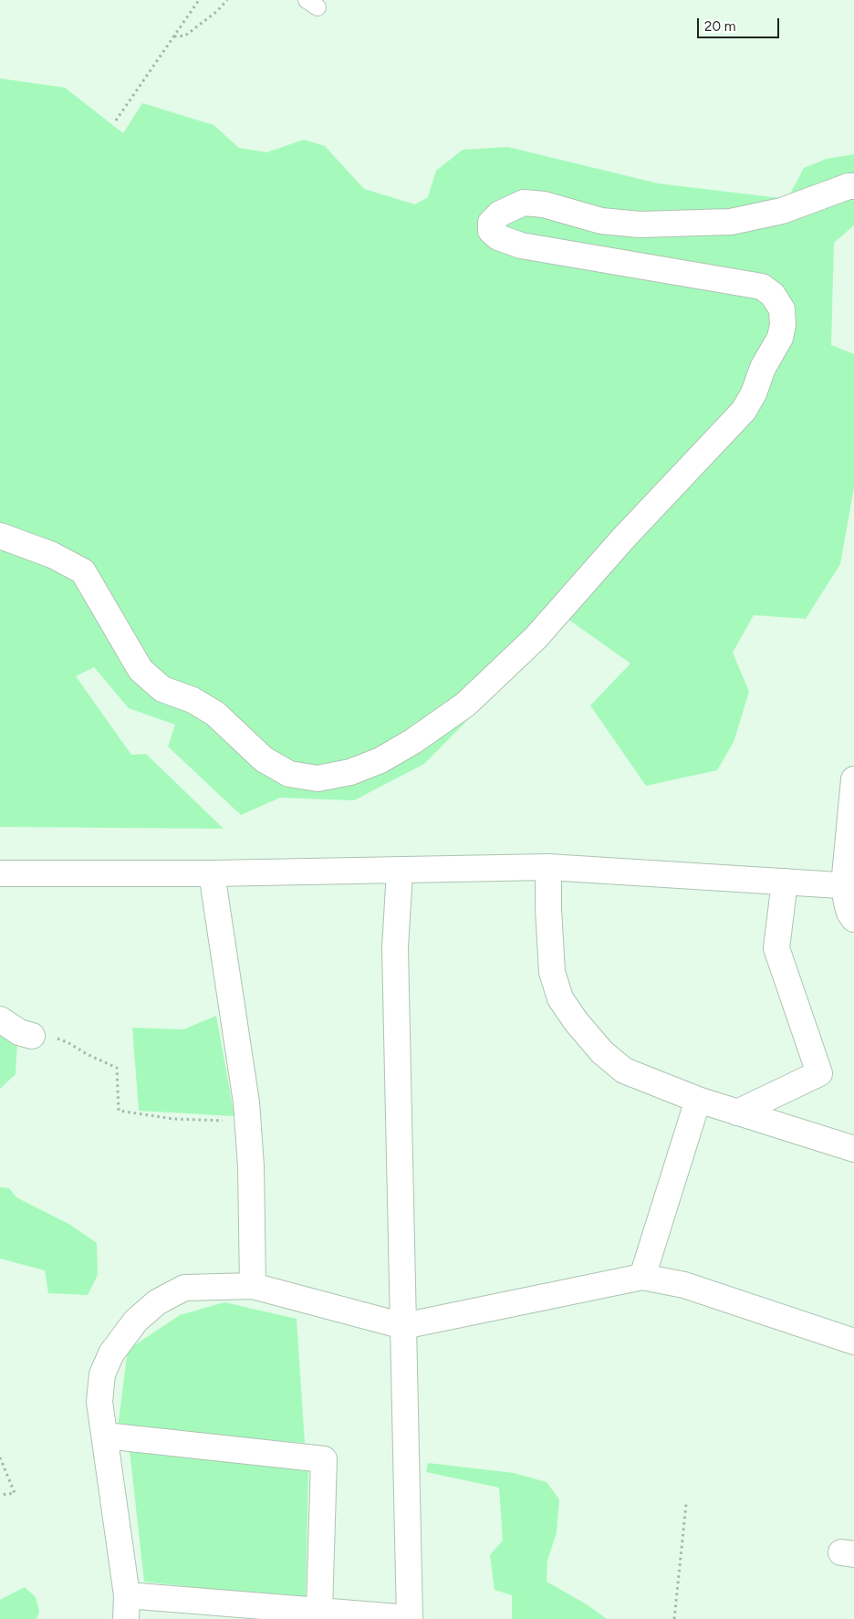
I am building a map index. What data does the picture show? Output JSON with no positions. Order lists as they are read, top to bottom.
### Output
{
  "scale_bar": "20 m"
}
